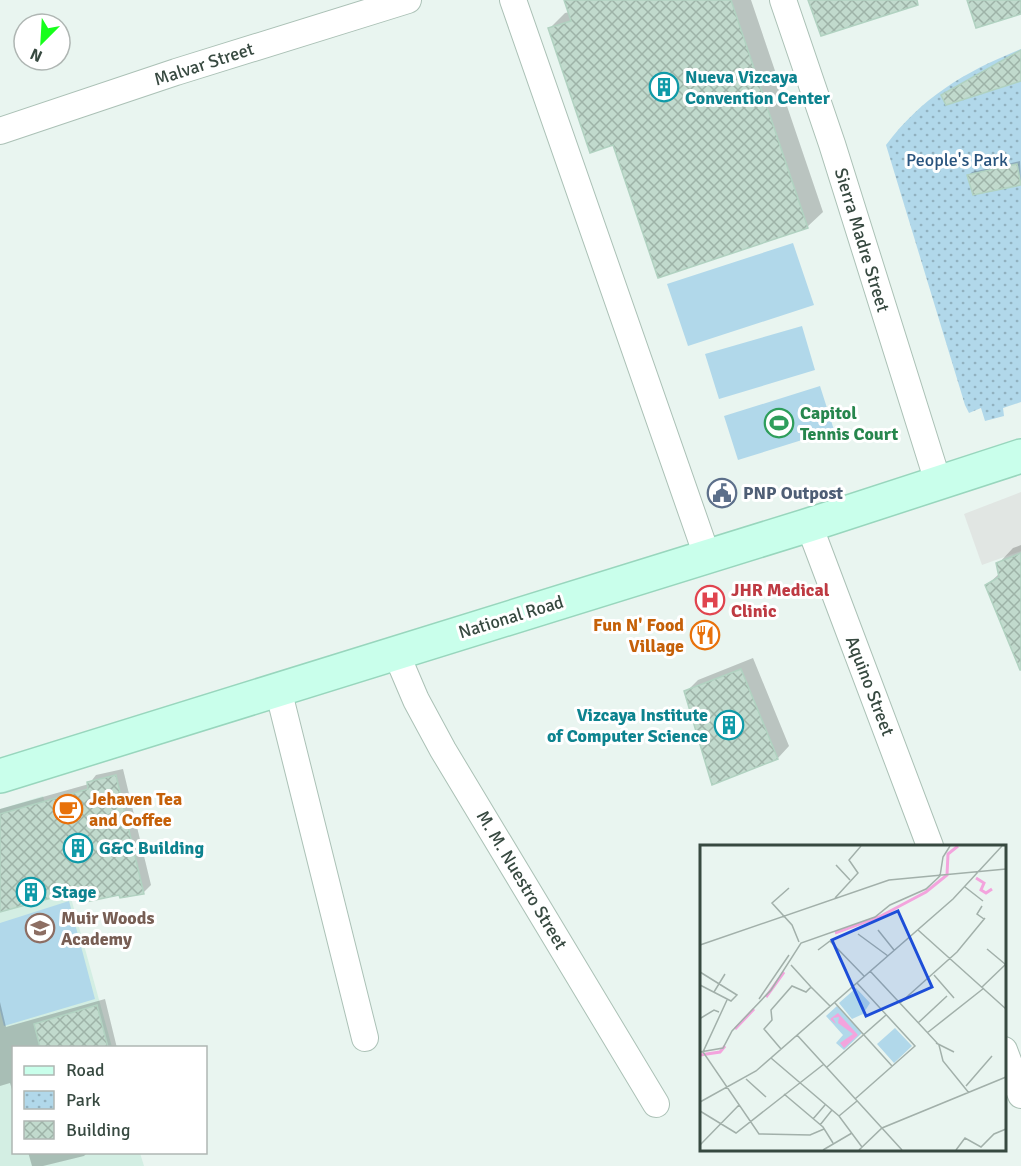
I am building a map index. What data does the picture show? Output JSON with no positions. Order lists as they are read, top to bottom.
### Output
{
  "streets": {
    "main road": ["National Road"],
    "street": [
      "Malvar Street",
      "Sierra Madre Street",
      "Aquino Street",
      "M. M. Nuestro Street"
    ]
  },
  "crossings": [
    ["Sierra Madre Street", "National Road"],
    ["National Road", "Aquino Street"],
    ["National Road", "M. M. Nuestro Street"]
  ],
  "parks": ["People's Park"],
  "places": {
    "building": [
      "Nueva Vizcaya Convention Center",
      "Vizcaya Institute of Computer Science",
      "G&C Building",
      "Stage"
    ],
    "sports": ["Capitol Tennis Court"],
    "public building": ["PNP Outpost"],
    "hospital": ["JHR Medical Clinic"],
    "restaurant": ["Fun N' Food Village"],
    "cafe": ["Jehaven Tea and Coffee"],
    "school or university": ["Muir Woods Academy"]
  },
  "legend": ["Road", "Park", "Building"],
  "north": "bottom left"
}
